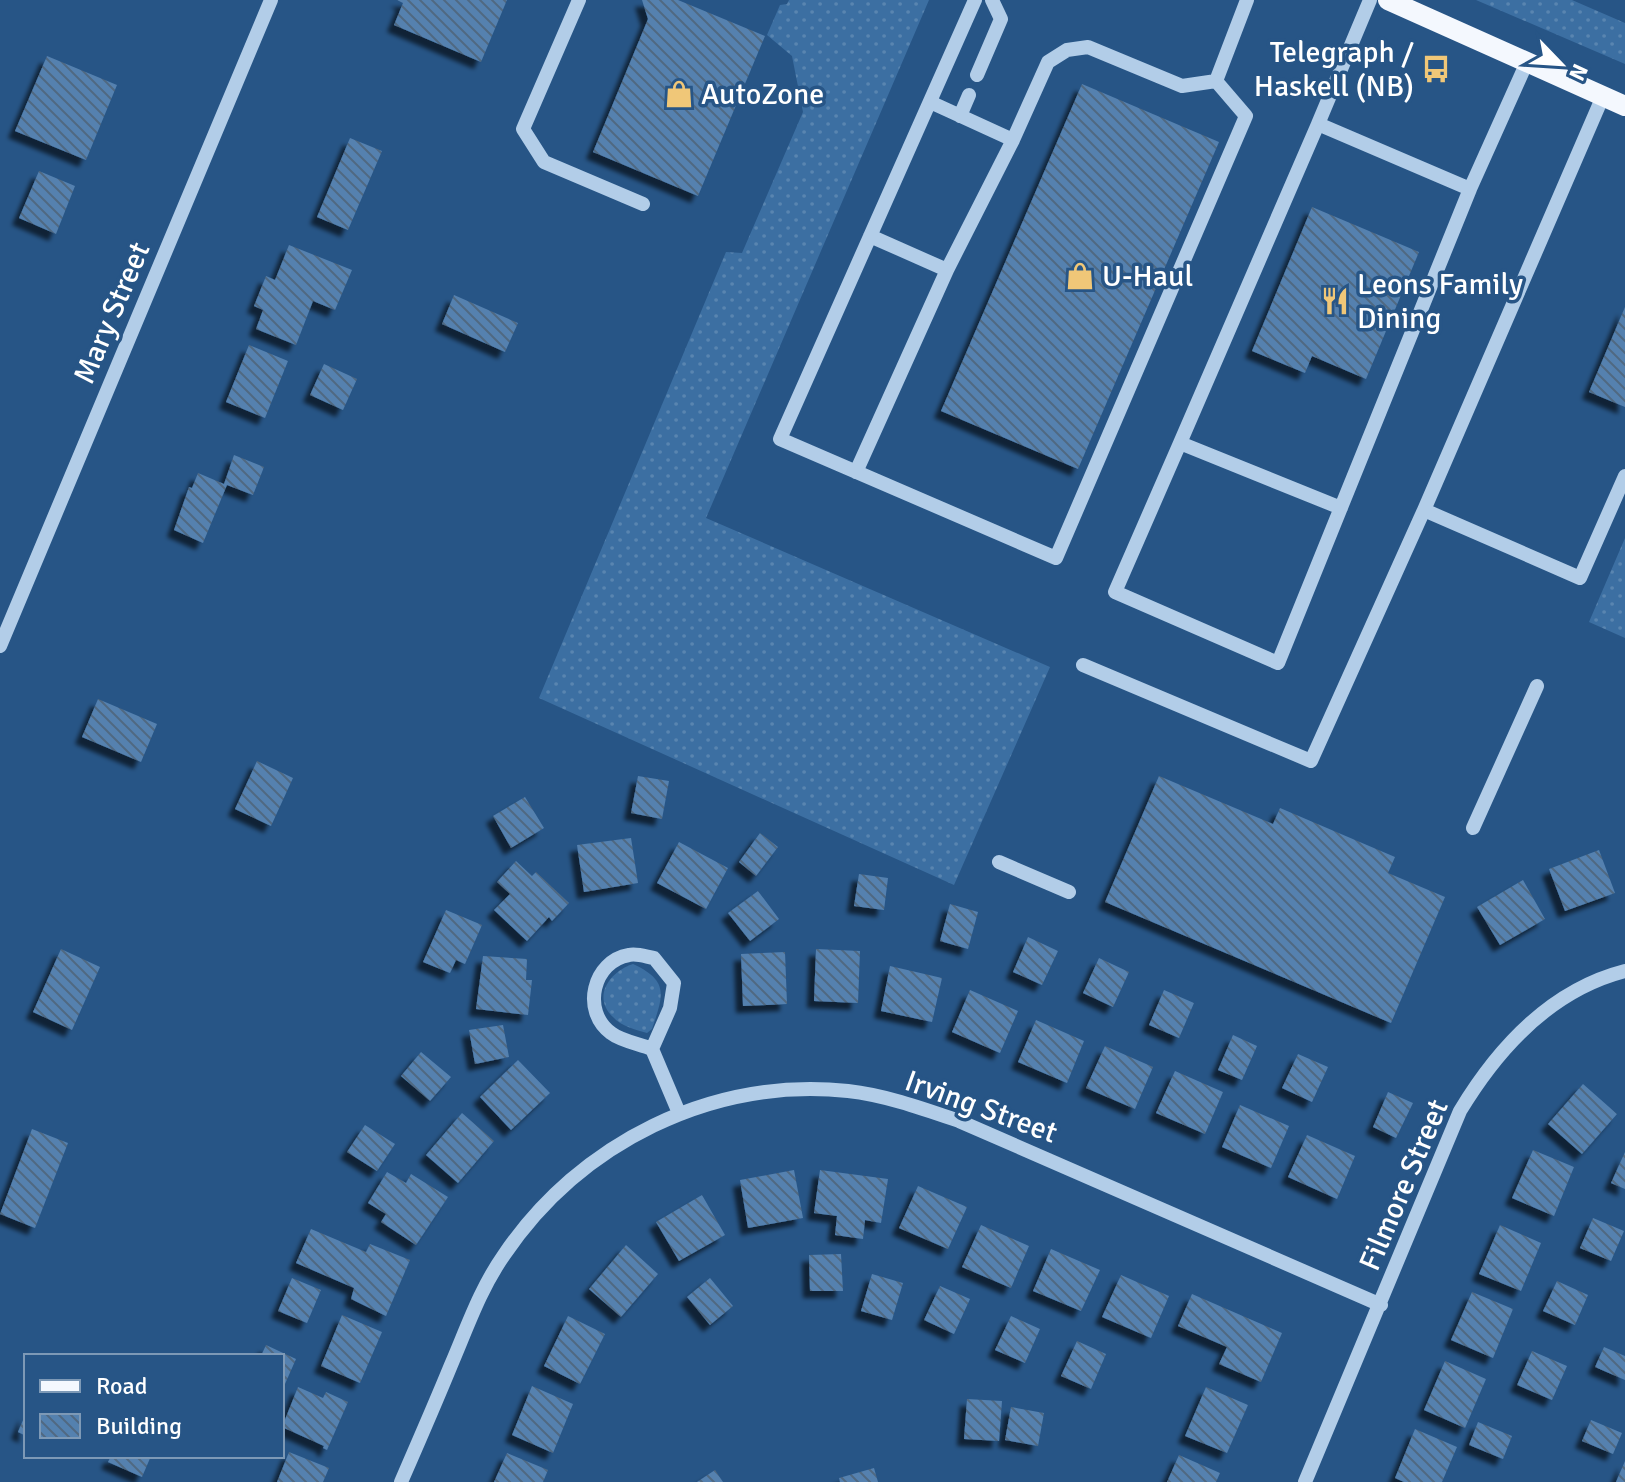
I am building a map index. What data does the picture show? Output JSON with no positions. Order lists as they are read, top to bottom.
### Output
{
  "streets": {
    "street": ["Mary Street", "Irving Street", "Filmore Street"]
  },
  "crossings": [
    ["Irving Street", "Filmore Street"]
  ],
  "places": {
    "bus stop": ["Telegraph / Haskell (NB)"],
    "shop": ["AutoZone", "U-Haul"],
    "restaurant": ["Leons Family Dining"]
  },
  "legend": ["Road", "Building"],
  "north": "bottom right"
}
